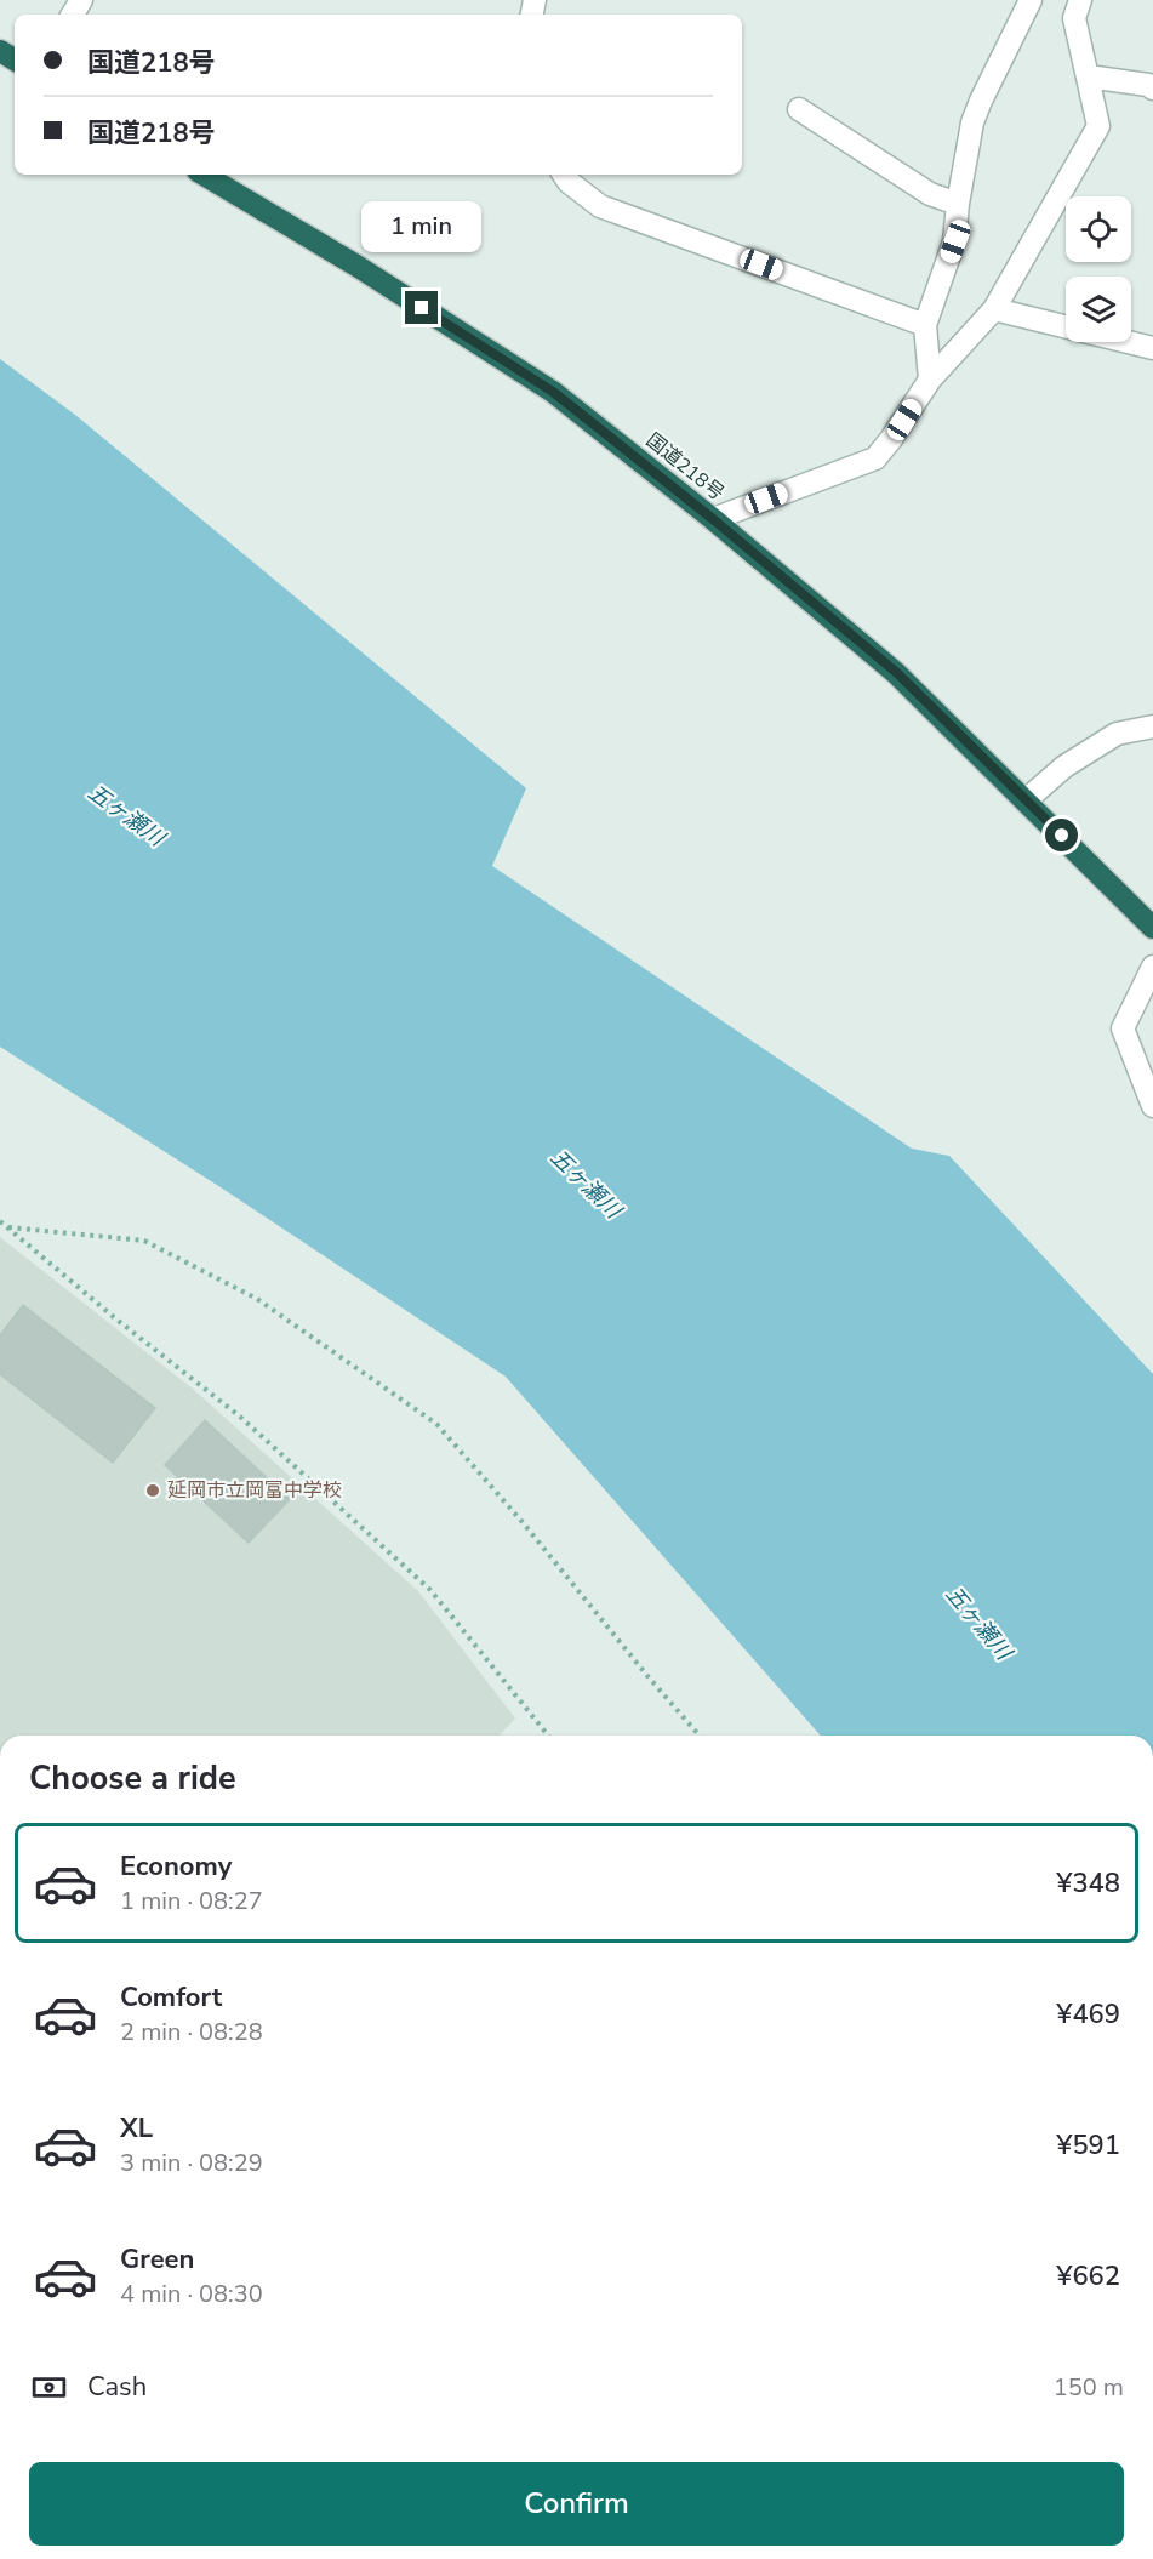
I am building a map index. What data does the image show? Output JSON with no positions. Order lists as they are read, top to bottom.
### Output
{
  "streets": {
    "highway": ["国道218号"]
  },
  "water": ["五ヶ瀬川"],
  "places": ["延岡市立岡富中学校"],
  "page": {
    "banner": ["国道218号", "国道218号"],
    "bubble": "1 min",
    "heading": "Choose a ride",
    "list": [
      {
        "name": "Economy",
        "note": "1 min · 08:27",
        "value": "¥348"
      },
      {
        "name": "Comfort",
        "note": "2 min · 08:28",
        "value": "¥469"
      },
      {
        "name": "XL",
        "note": "3 min · 08:29",
        "value": "¥591"
      },
      {
        "name": "Green",
        "note": "4 min · 08:30",
        "value": "¥662"
      }
    ],
    "pay": ["Cash", "150 m"],
    "buttons": "Confirm"
  }
}
